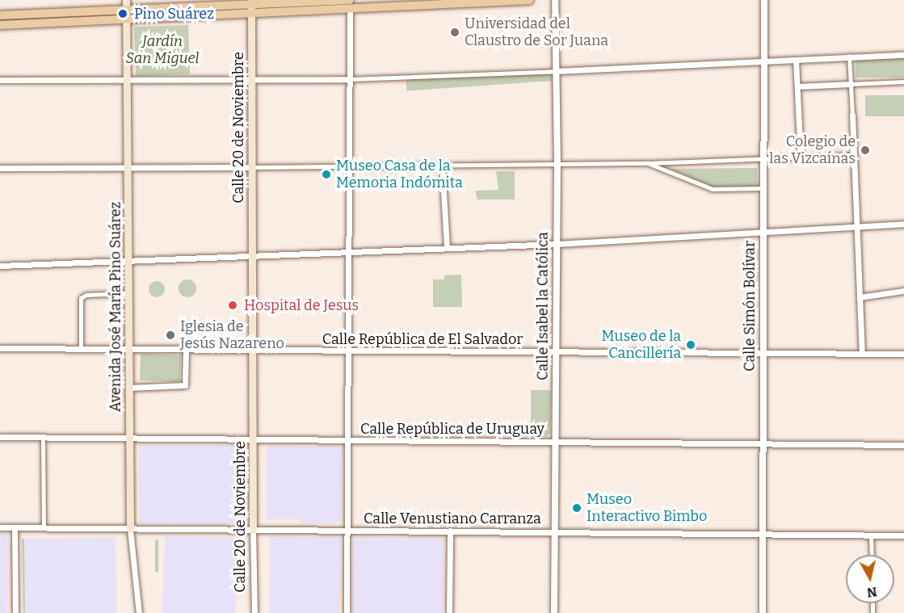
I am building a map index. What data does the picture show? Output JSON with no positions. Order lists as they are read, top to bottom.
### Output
{
  "streets": {
    "main road": ["Calle 20 de Noviembre", "Avenida José María Pino Suárez"],
    "street": [
      "Calle Isabel la Católica",
      "Calle Simón Bolívar",
      "Calle República de El Salvador",
      "Calle República de Uruguay",
      "Calle Venustiano Carranza"
    ]
  },
  "crossings": [
    ["Calle 20 de Noviembre", "Calle República de El Salvador"],
    ["Calle 20 de Noviembre", "Calle República de Uruguay"],
    ["Calle 20 de Noviembre", "Calle Venustiano Carranza"],
    ["Calle Isabel la Católica", "Calle República de El Salvador"],
    ["Calle Isabel la Católica", "Calle República de Uruguay"],
    ["Calle Isabel la Católica", "Calle Venustiano Carranza"],
    ["Calle Simón Bolívar", "Calle República de El Salvador"],
    ["Calle Simón Bolívar", "Calle República de Uruguay"],
    ["Calle Simón Bolívar", "Calle Venustiano Carranza"],
    ["Avenida José María Pino Suárez", "Calle República de El Salvador"],
    ["Avenida José María Pino Suárez", "Calle República de Uruguay"],
    ["Avenida José María Pino Suárez", "Calle Venustiano Carranza"]
  ],
  "parks": ["Jardín San Miguel"],
  "places": [
    "Pino Suárez",
    "Universidad del Claustro de Sor Juana",
    "Colegio de las Vizcaínas",
    "Museo Casa de la Memoria Indómita",
    "Hospital de Jesus",
    "Iglesia de Jesús Nazareno",
    "Museo de la Cancillería",
    "Museo Interactivo Bimbo"
  ],
  "north": "bottom"
}
